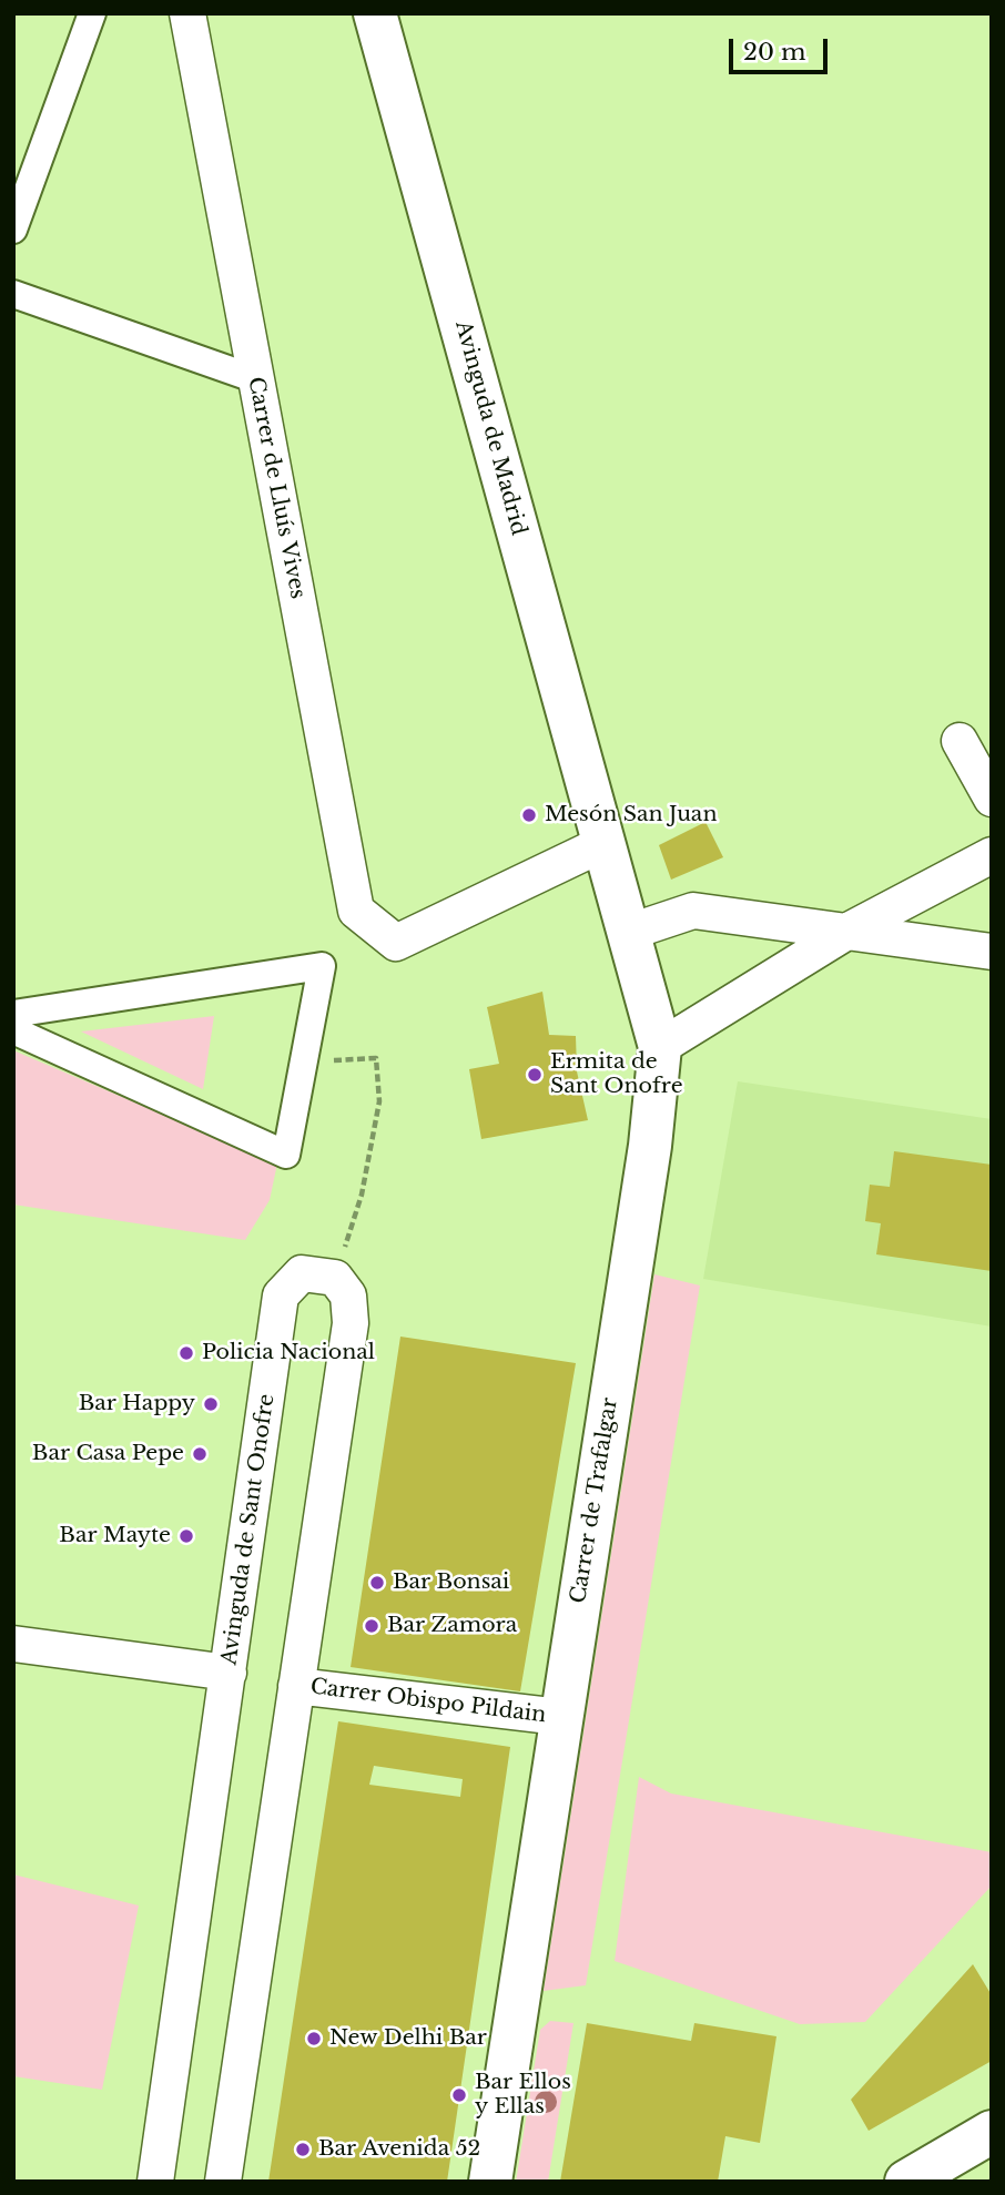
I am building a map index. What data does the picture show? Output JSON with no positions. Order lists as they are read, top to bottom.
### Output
{
  "streets": {
    "street": [
      "Avinguda de Madrid",
      "Carrer de Lluís Vives",
      "Carrer de Trafalgar",
      "Avinguda de Sant Onofre",
      "Carrer Obispo Pildain"
    ]
  },
  "crossings": [
    ["Avinguda de Madrid", "Carrer de Lluís Vives"],
    ["Avinguda de Madrid", "Carrer de Trafalgar"],
    ["Carrer de Lluís Vives", "Carrer de Trafalgar"],
    ["Carrer de Trafalgar", "Carrer Obispo Pildain"]
  ],
  "places": [
    "Mesón San Juan",
    "Ermita de Sant Onofre",
    "Policia Nacional",
    "Bar Happy",
    "Bar Casa Pepe",
    "Bar Mayte",
    "Bar Bonsai",
    "Bar Zamora",
    "New Delhi Bar",
    "Bar Ellos y Ellas",
    "Bar Avenida 52"
  ],
  "scale_bar": "20 m"
}
